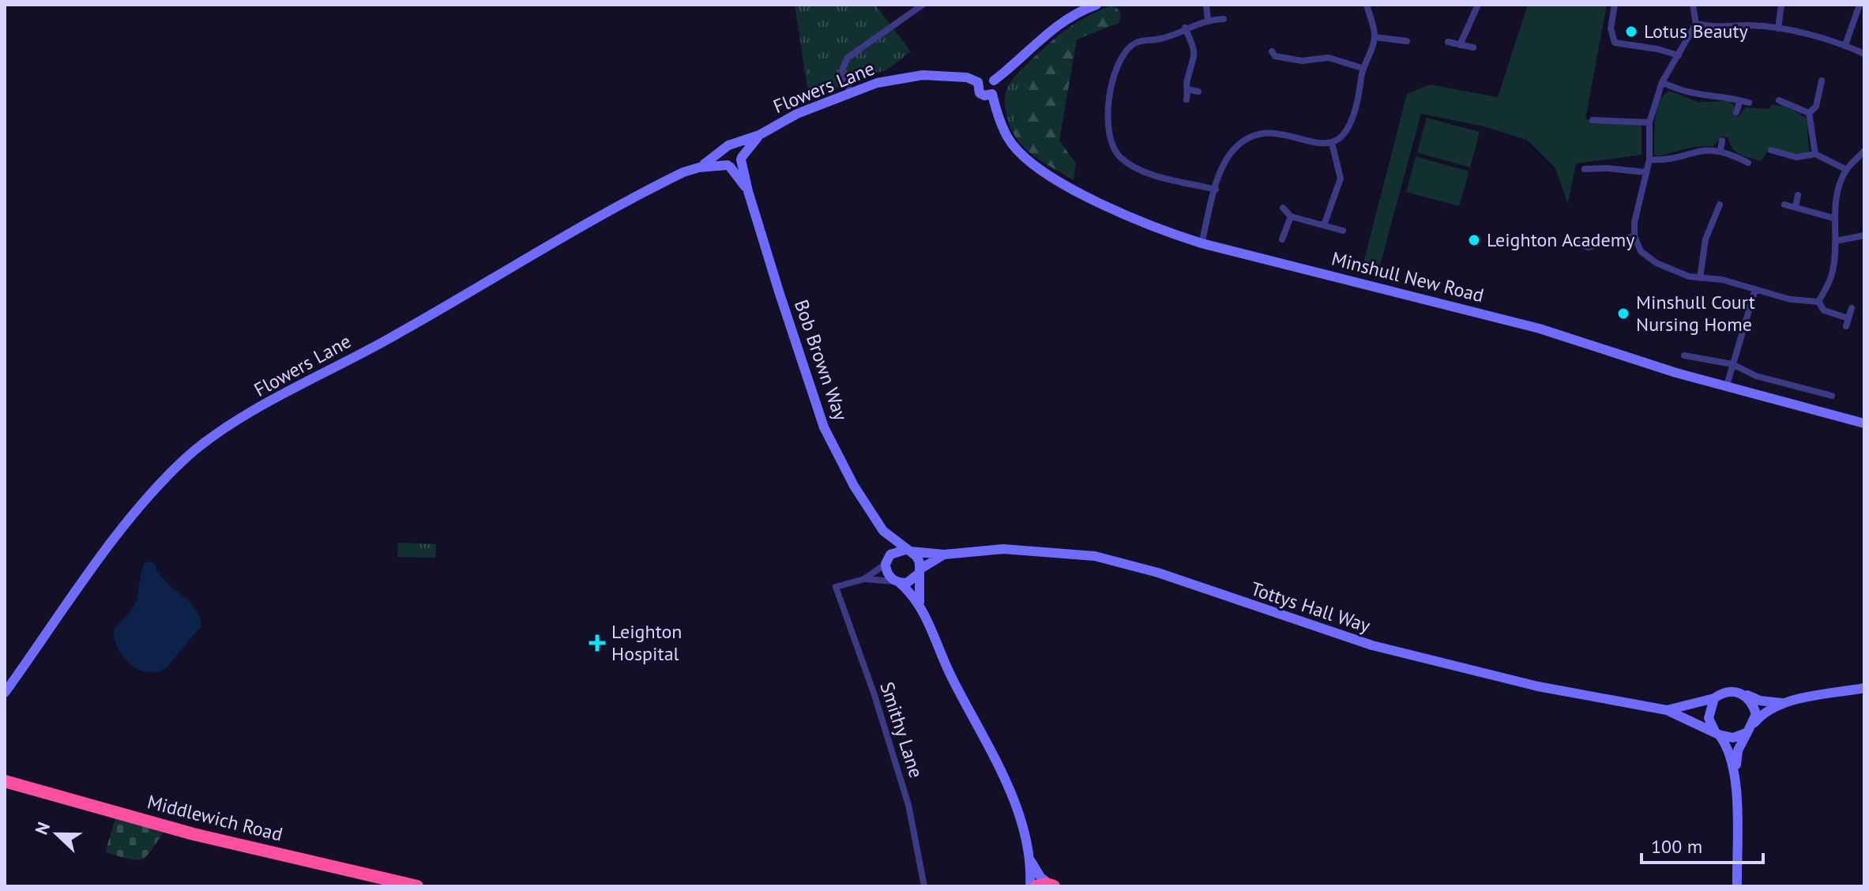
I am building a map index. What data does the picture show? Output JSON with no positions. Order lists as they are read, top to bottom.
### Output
{
  "streets": {
    "highway": ["Middlewich Road"],
    "street": [
      "Flowers Lane",
      "Minshull New Road",
      "Bob Brown Way",
      "Tottys Hall Way",
      "Smithy Lane"
    ]
  },
  "crossings": [
    ["Flowers Lane", "Minshull New Road"],
    ["Flowers Lane", "Bob Brown Way"],
    ["Bob Brown Way", "Tottys Hall Way"]
  ],
  "places": {
    "other": ["Lotus Beauty", "Leighton Academy", "Minshull Court Nursing Home"],
    "health": ["Leighton Hospital"]
  },
  "scale_bar": "100 m",
  "north": "left"
}
